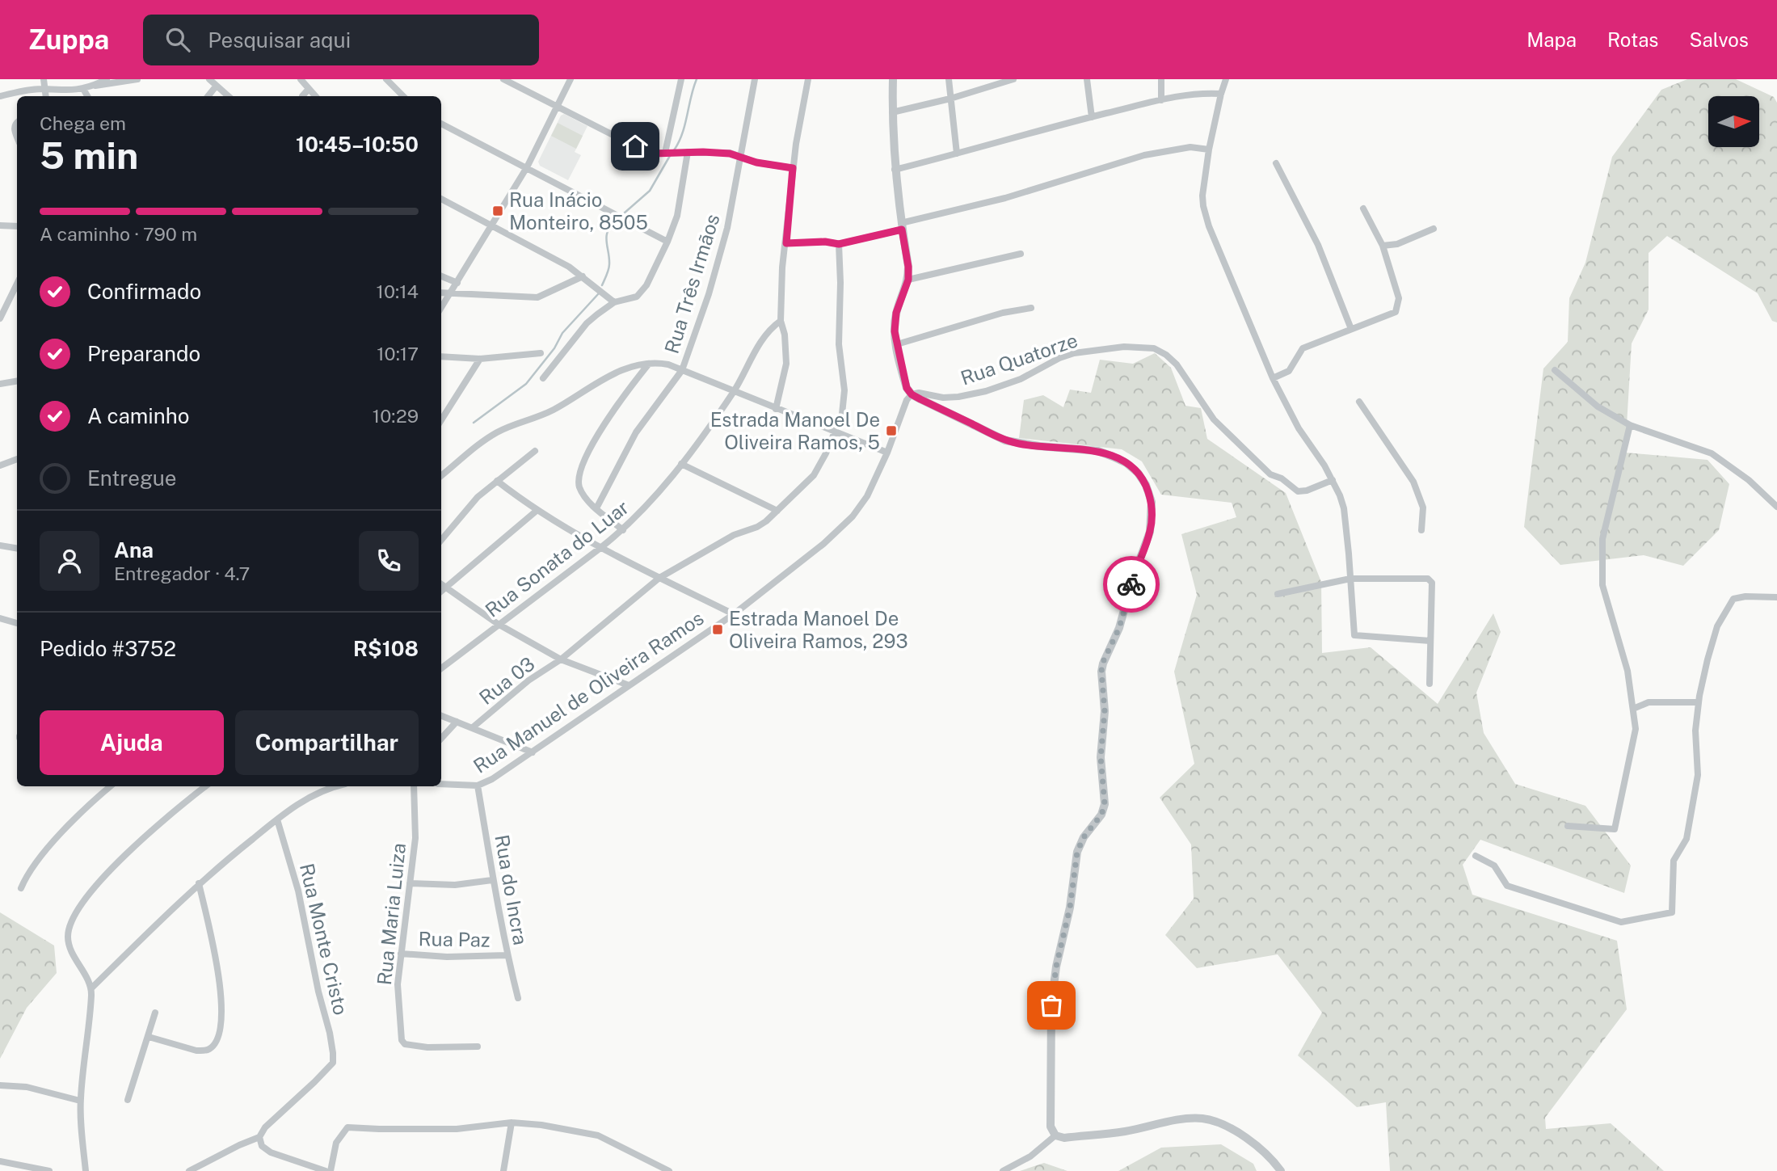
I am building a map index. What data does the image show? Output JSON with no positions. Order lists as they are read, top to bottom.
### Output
{
  "streets": {
    "street": [
      "Rua Três Irmãos",
      "Rua Quatorze",
      "Rua Sonata do Luar",
      "Rua 03",
      "Rua Manuel de Oliveira Ramos",
      "Rua do Incra",
      "Rua Maria Luiza",
      "Rua Monte Cristo",
      "Rua Paz"
    ]
  },
  "crossings": [
    ["Rua Quatorze", "Rua Manuel de Oliveira Ramos"],
    ["Rua Manuel de Oliveira Ramos", "Rua do Incra"],
    ["Rua do Incra", "Rua Paz"],
    ["Rua Maria Luiza", "Rua Paz"]
  ],
  "places": {
    "transit": ["Rua Inácio Monteiro, 8505", "Estrada Manoel De Oliveira Ramos, 5", "Estrada Manoel De Oliveira Ramos, 293"]
  },
  "north": "right",
  "page": {
    "header": "Zuppa",
    "search": "Pesquisar aqui",
    "nav": ["Mapa", "Rotas", "Salvos"],
    "heading": ["5 min", "Chega em", "10:45–10:50"],
    "panel": [
      "Ana",
      "Entregador · 4.7",
      "Pedido #3752",
      "R$108"
    ],
    "bar": "A caminho · 790 m",
    "list": [
      ["Confirmado", "10:14"],
      ["Preparando", "10:17"],
      ["A caminho", "10:29"],
      "Entregue"
    ],
    "buttons": ["Ajuda", "Compartilhar"]
  }
}
